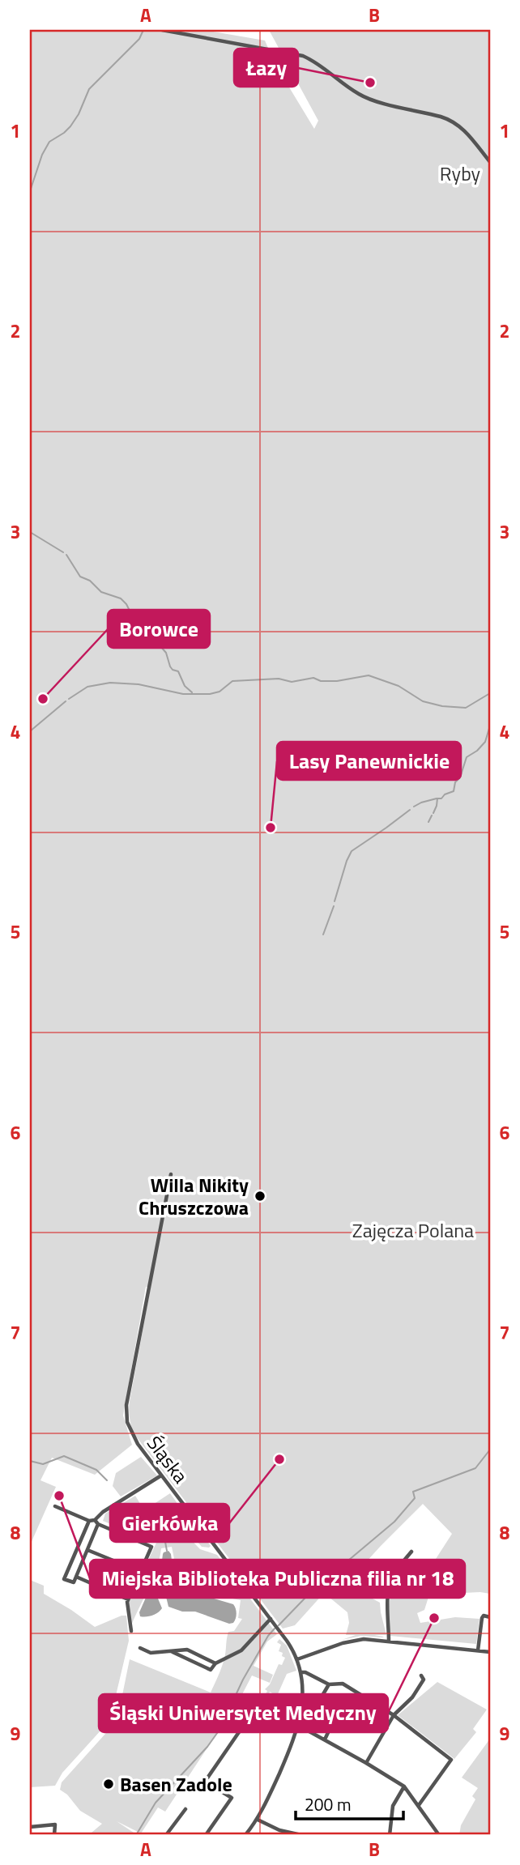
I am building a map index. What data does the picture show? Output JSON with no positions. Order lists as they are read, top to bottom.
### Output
{
  "streets": {
    "street": ["Śląska"]
  },
  "parks": ["Ryby", "Zajęcza Polana"],
  "places": [
    "Łazy",
    "Borowce",
    "Lasy Panewnickie",
    "Willa Nikity Chruszczowa",
    "Gierkówka",
    "Miejska Biblioteka Publiczna filia nr 18",
    "Śląski Uniwersytet Medyczny",
    "Basen Zadole"
  ],
  "scale_bar": "200 m",
  "grid": {
    "columns": ["A", "B"],
    "rows": [
      "1",
      "2",
      "3",
      "4",
      "5",
      "6",
      "7",
      "8",
      "9"
    ]
  }
}
